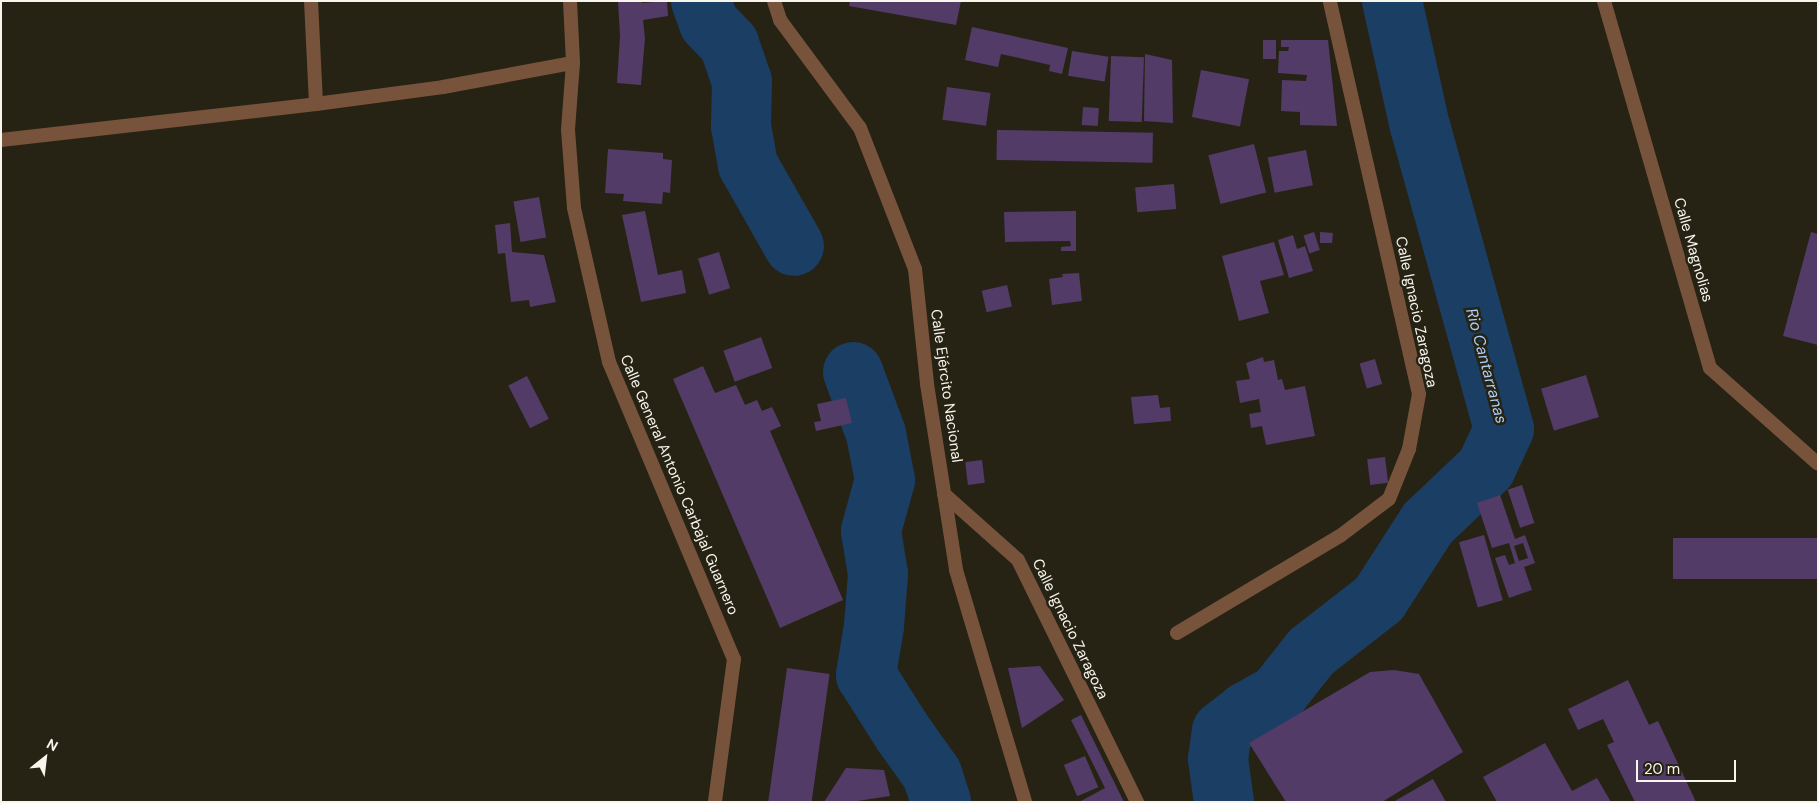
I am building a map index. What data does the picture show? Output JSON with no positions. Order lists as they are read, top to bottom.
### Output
{
  "streets": {
    "street": [
      "Calle Magnolias",
      "Calle Ignacio Zaragoza",
      "Calle Ejército Nacional",
      "Calle General Antonio Carbajal Guarnero"
    ]
  },
  "crossings": [
    ["Calle Ignacio Zaragoza", "Calle Ejército Nacional"]
  ],
  "water": ["Rio Cantarranas"],
  "scale_bar": "20 m",
  "north": "top right"
}
